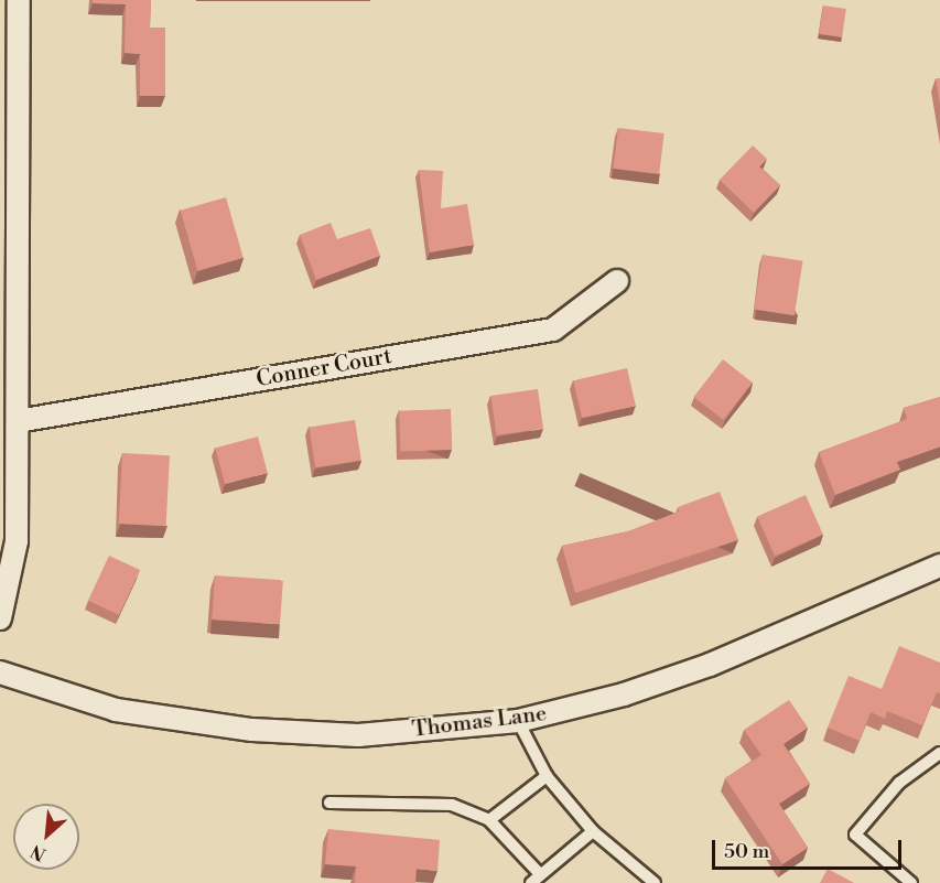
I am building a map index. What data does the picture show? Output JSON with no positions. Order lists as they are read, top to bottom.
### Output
{
  "streets": {
    "street": ["Conner Court", "Thomas Lane"]
  },
  "scale_bar": "50 m",
  "north": "bottom left"
}
